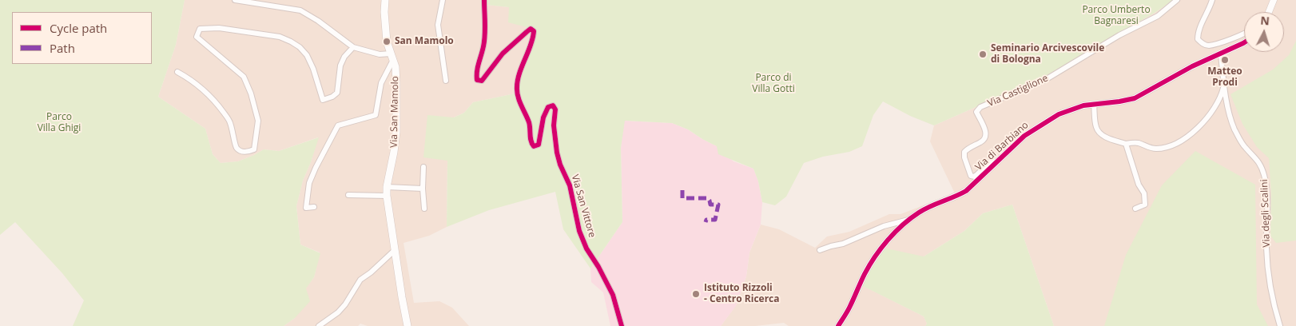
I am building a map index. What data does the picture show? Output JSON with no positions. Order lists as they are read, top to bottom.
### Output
{
  "streets": {
    "main road": ["Via San Mamolo"],
    "street": [
      "Via Castiglione",
      "Via di Barbiano",
      "Via San Vittore",
      "Via degli Scalini"
    ]
  },
  "crossings": [
    ["Via Castiglione", "Via di Barbiano"],
    ["Via di Barbiano", "Via degli Scalini"]
  ],
  "parks": ["Parco Umberto Bagnaresi", "Parco di Villa Gotti", "Parco Villa Ghigi"],
  "places": [
    "San Mamolo",
    "Seminario Arcivescovile di Bologna",
    "Matteo Prodi",
    "Istituto Rizzoli - Centro Ricerca"
  ],
  "legend": ["Cycle path", "Path"],
  "north": "top"
}
